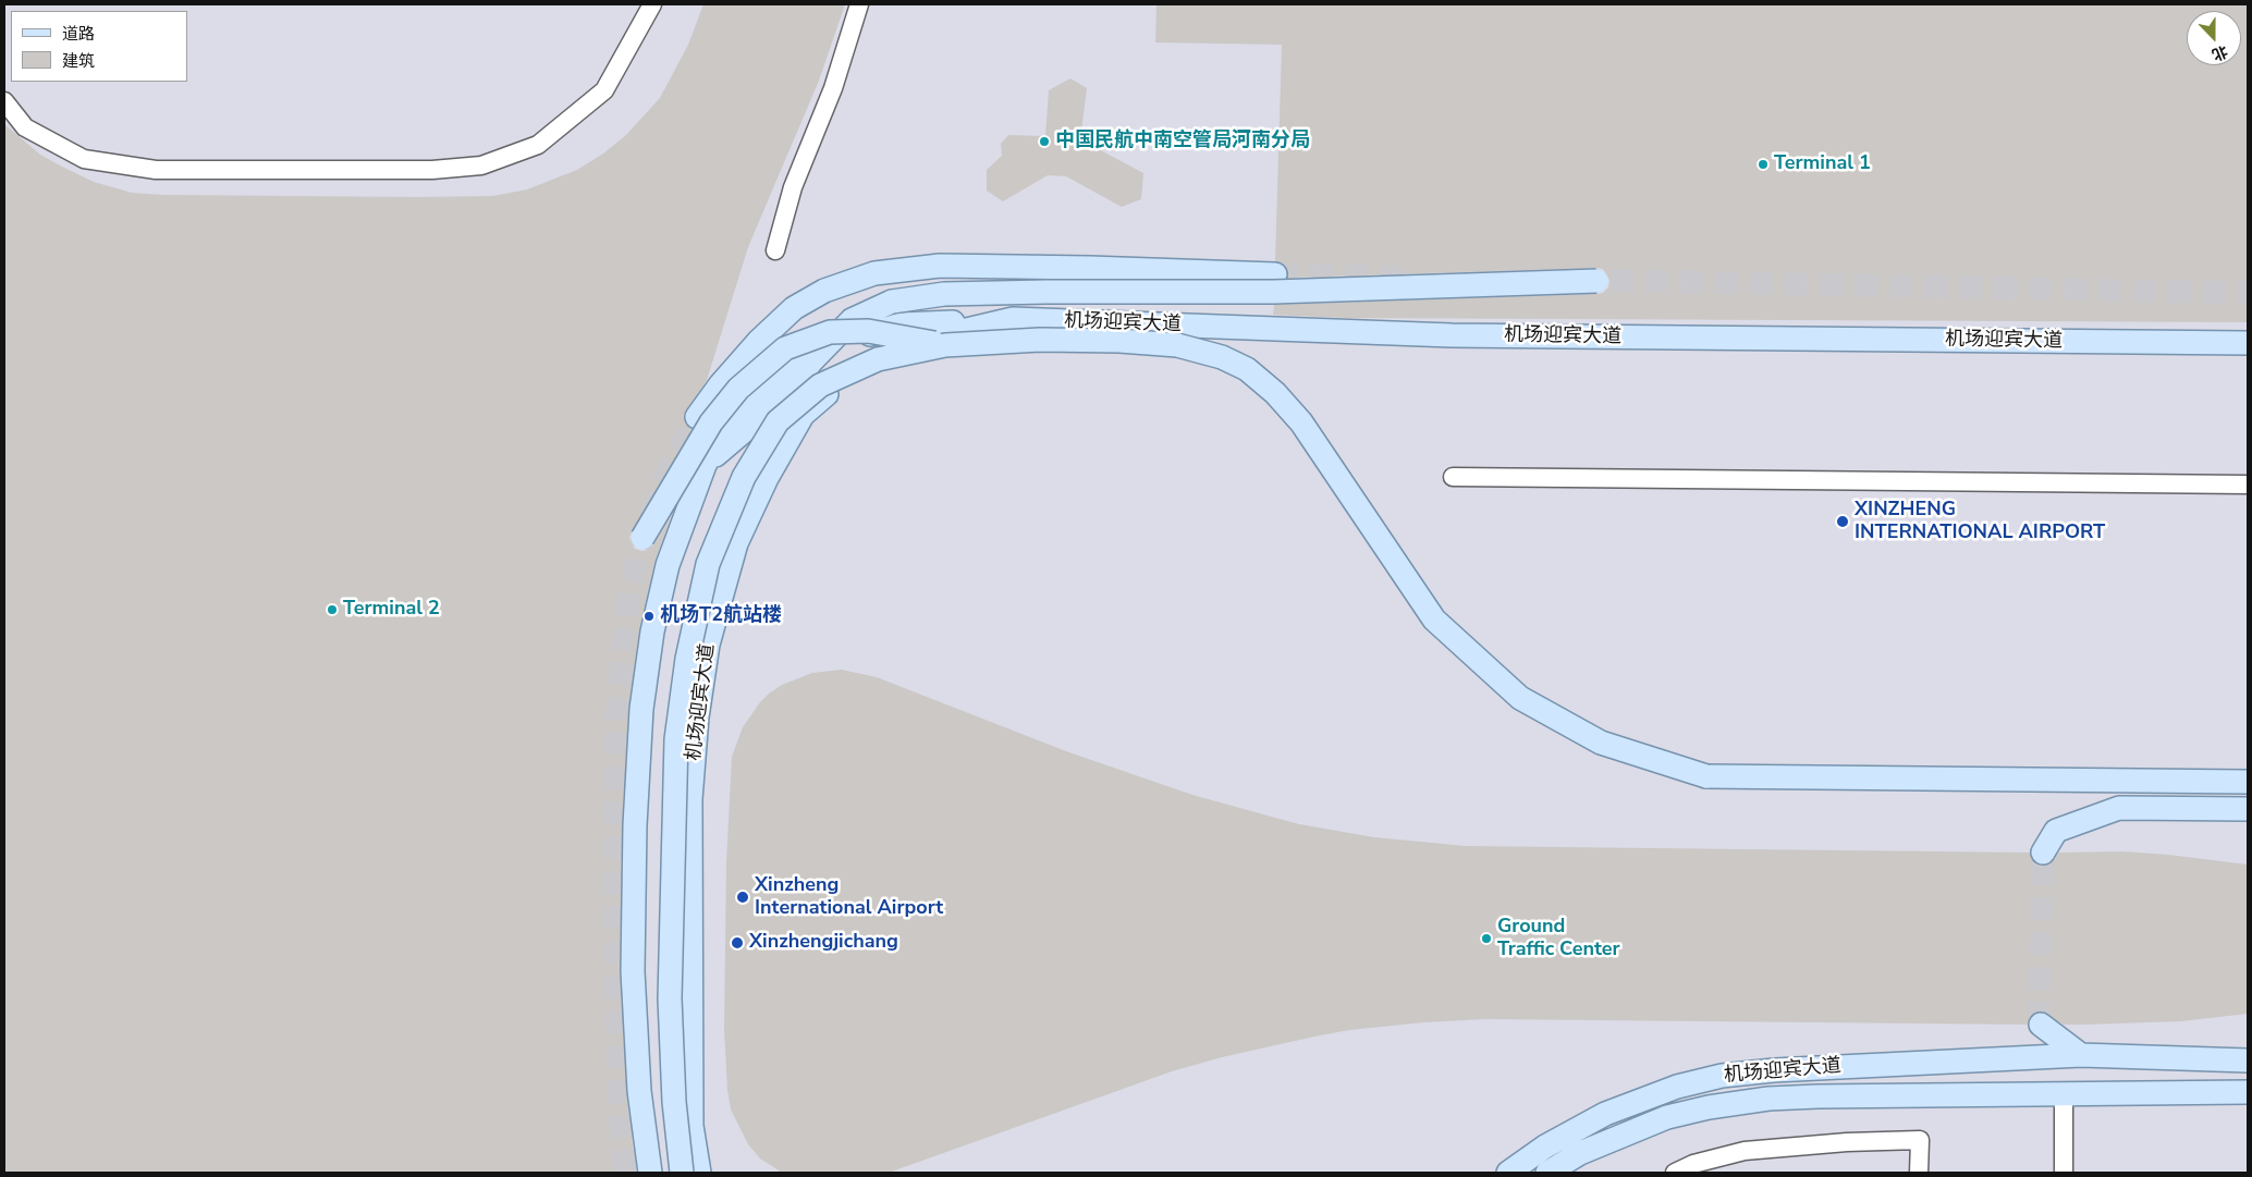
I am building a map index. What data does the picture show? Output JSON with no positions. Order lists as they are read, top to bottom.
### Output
{
  "streets": {
    "main road": ["机场迎宾大道"]
  },
  "places": [
    "中国民航中南空管局河南分局",
    "Terminal 1",
    "XINZHENG INTERNATIONAL AIRPORT",
    "Terminal 2",
    "机场T2航站楼",
    "Xinzheng International Airport",
    "Ground Traffic Center",
    "Xinzhengjichang"
  ],
  "legend": ["道路", "建筑"],
  "north": "bottom"
}
